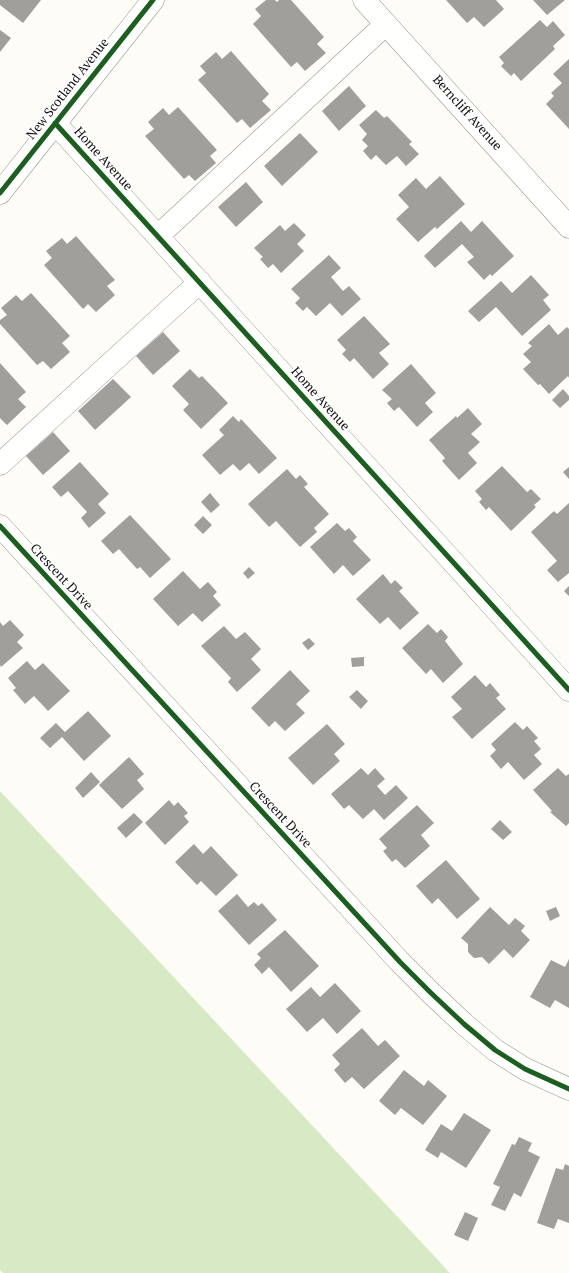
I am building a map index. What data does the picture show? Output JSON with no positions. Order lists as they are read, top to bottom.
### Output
{
  "streets": {
    "street": [
      "New Scotland Avenue",
      "Berncliff Avenue",
      "Home Avenue",
      "Crescent Drive"
    ]
  },
  "crossings": [
    ["New Scotland Avenue", "Home Avenue"]
  ]
}
